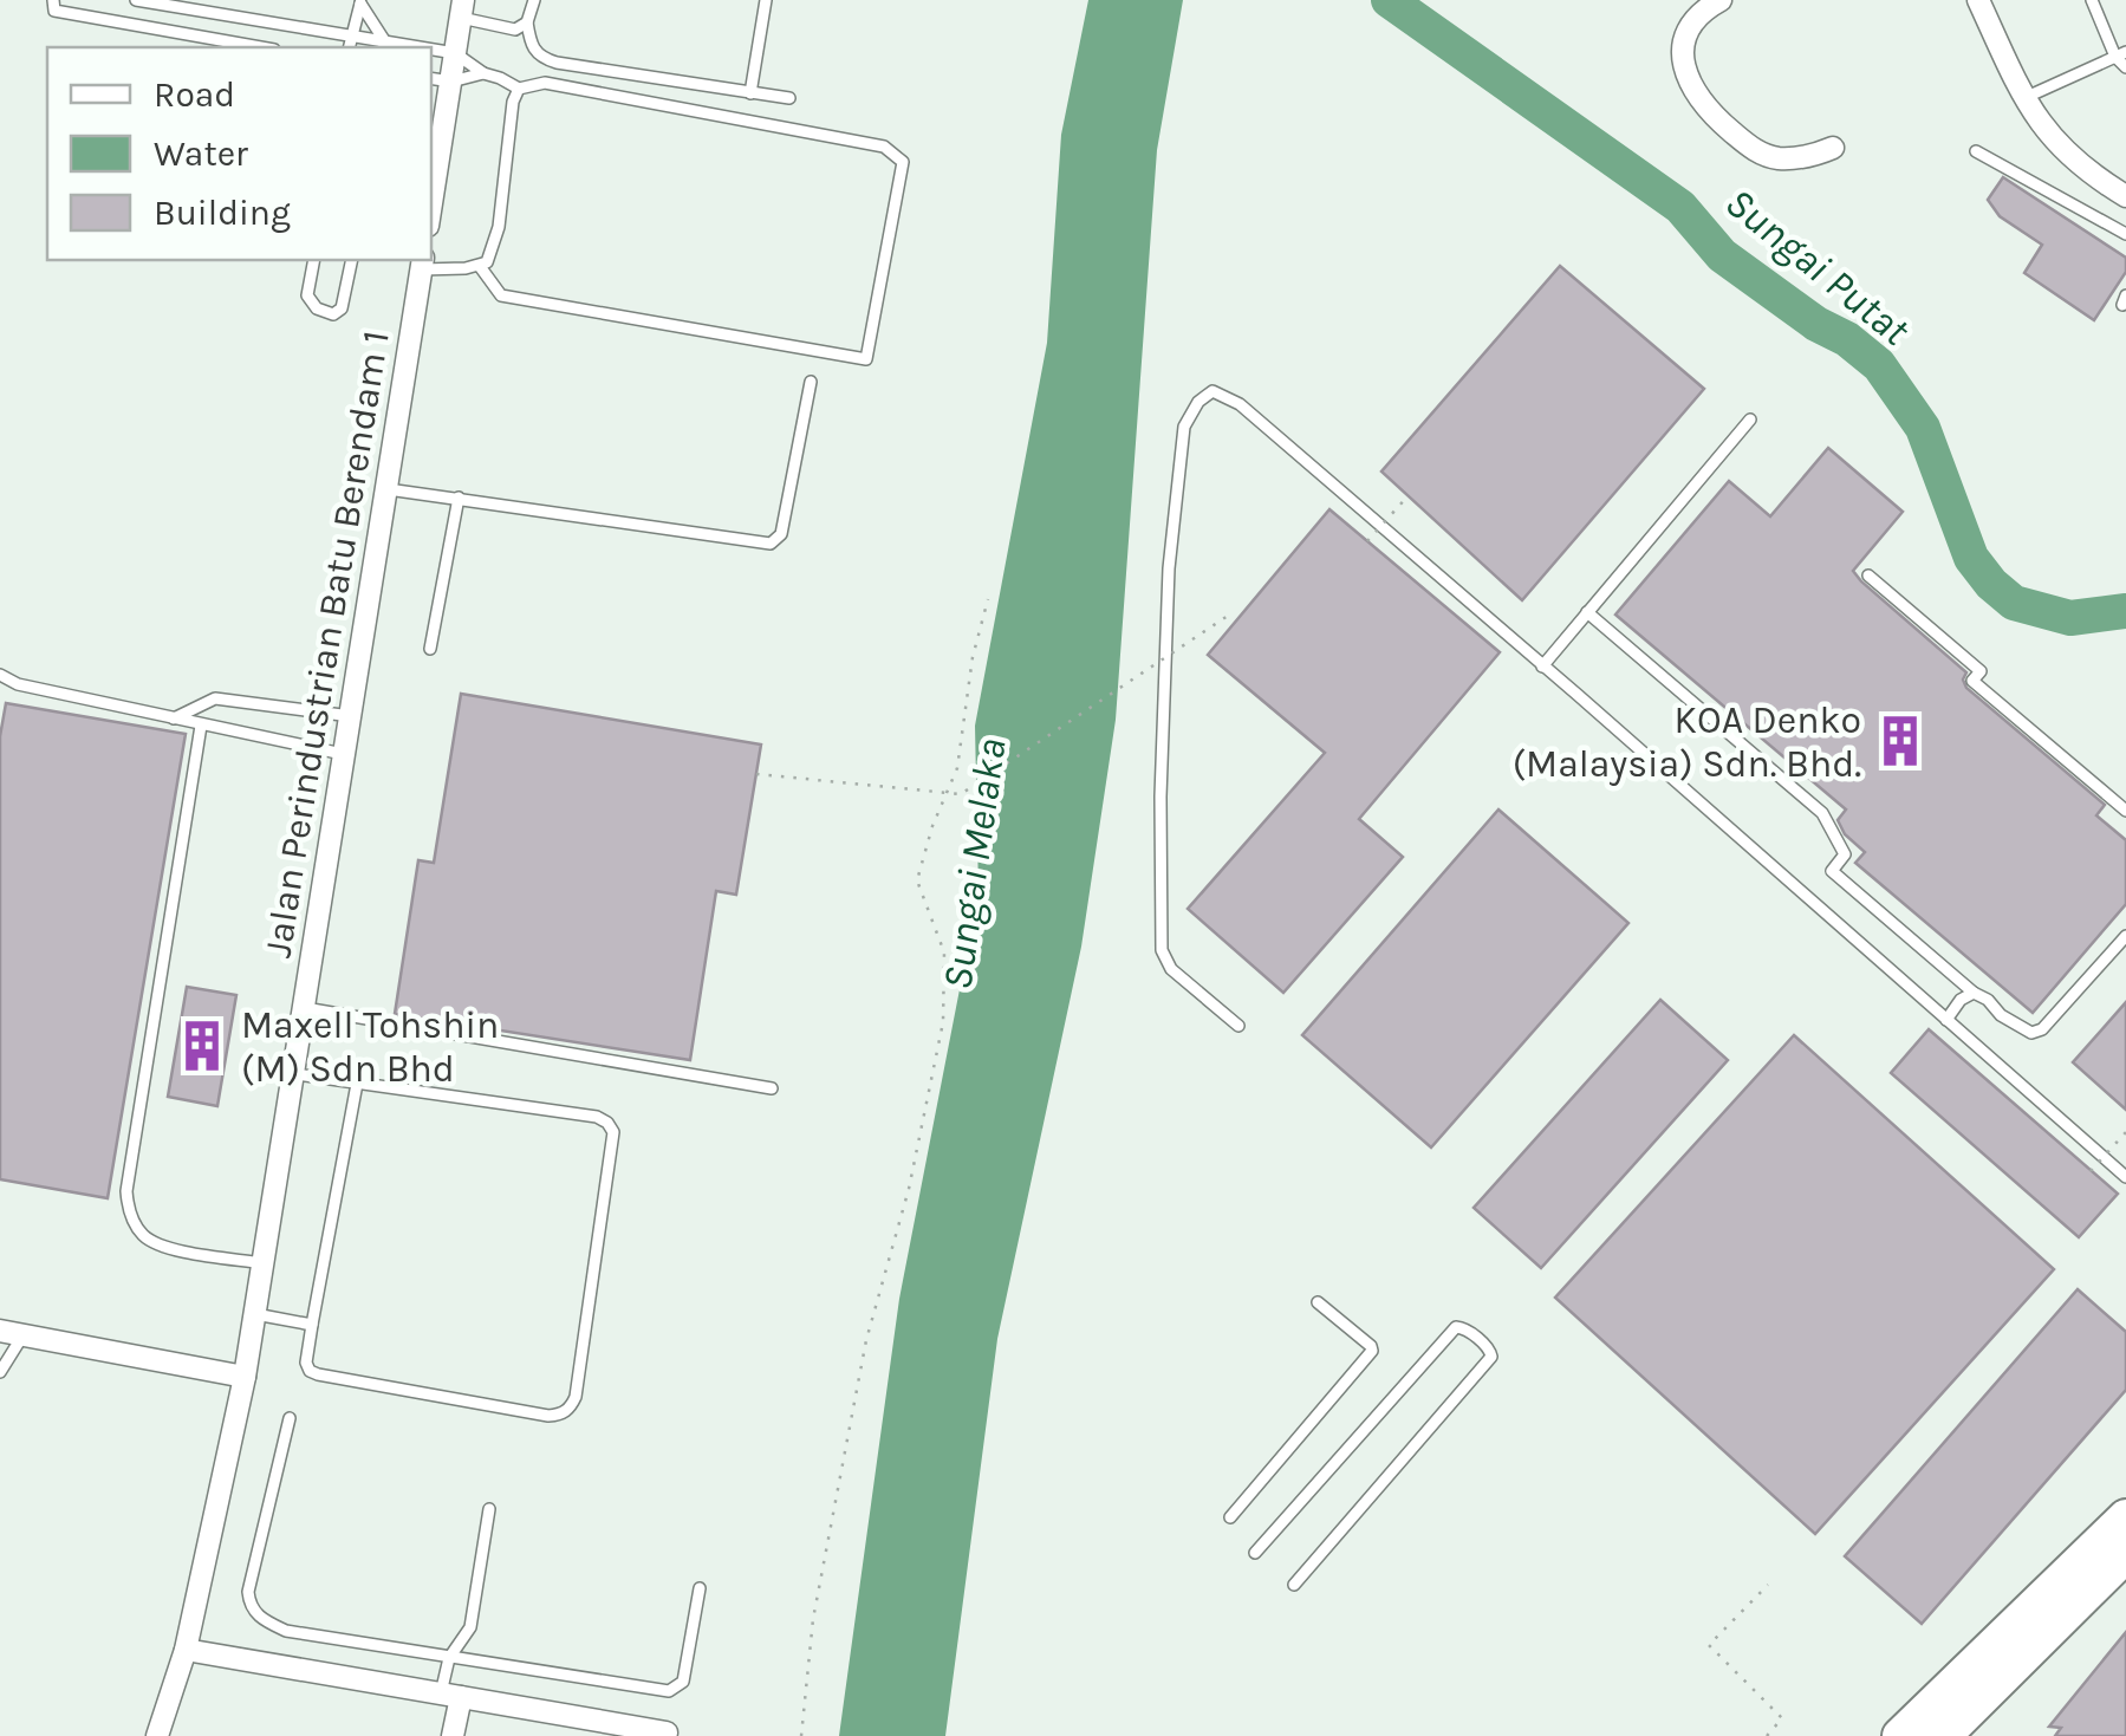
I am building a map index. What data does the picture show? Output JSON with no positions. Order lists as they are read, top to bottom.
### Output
{
  "streets": {
    "street": ["Jalan Perindustrian Batu Berendam 1"]
  },
  "water": ["Sungai Putat", "Sungai Melaka"],
  "places": {
    "building": ["KOA Denko (Malaysia) Sdn. Bhd.", "Maxell Tohshin (M) Sdn Bhd"]
  },
  "legend": ["Road", "Water", "Building"]
}
